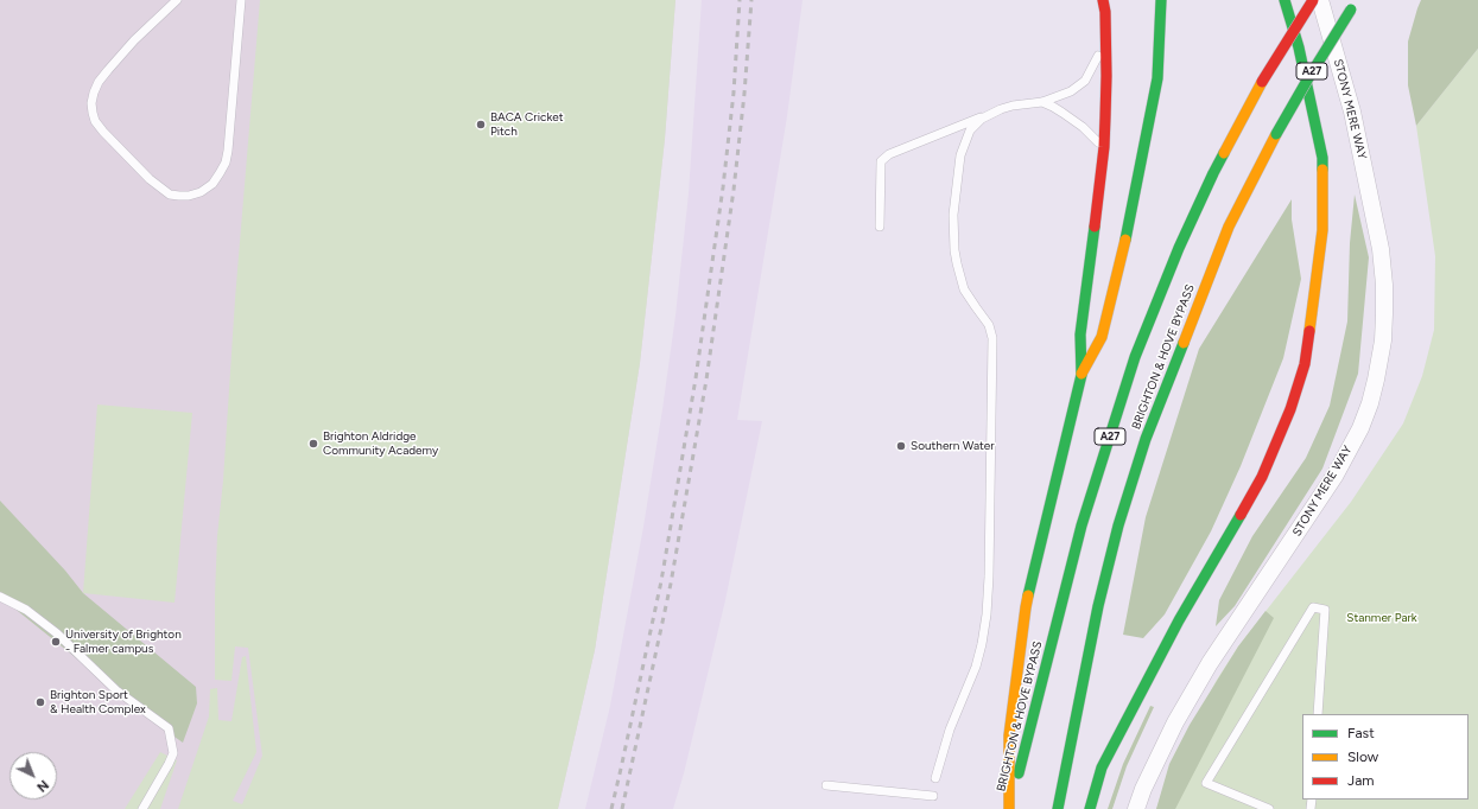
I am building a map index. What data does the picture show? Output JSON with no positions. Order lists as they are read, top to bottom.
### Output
{
  "streets": {
    "highway": ["A27", "BRIGHTON & HOVE BYPASS"],
    "street": ["STONY MERE WAY"]
  },
  "parks": ["Stanmer Park"],
  "places": [
    "BACA Cricket Pitch",
    "Brighton Aldridge Community Academy",
    "Southern Water",
    "University of Brighton - Falmer campus",
    "Brighton Sport & Health Complex"
  ],
  "legend": ["Fast", "Slow", "Jam"],
  "north": "bottom right"
}
